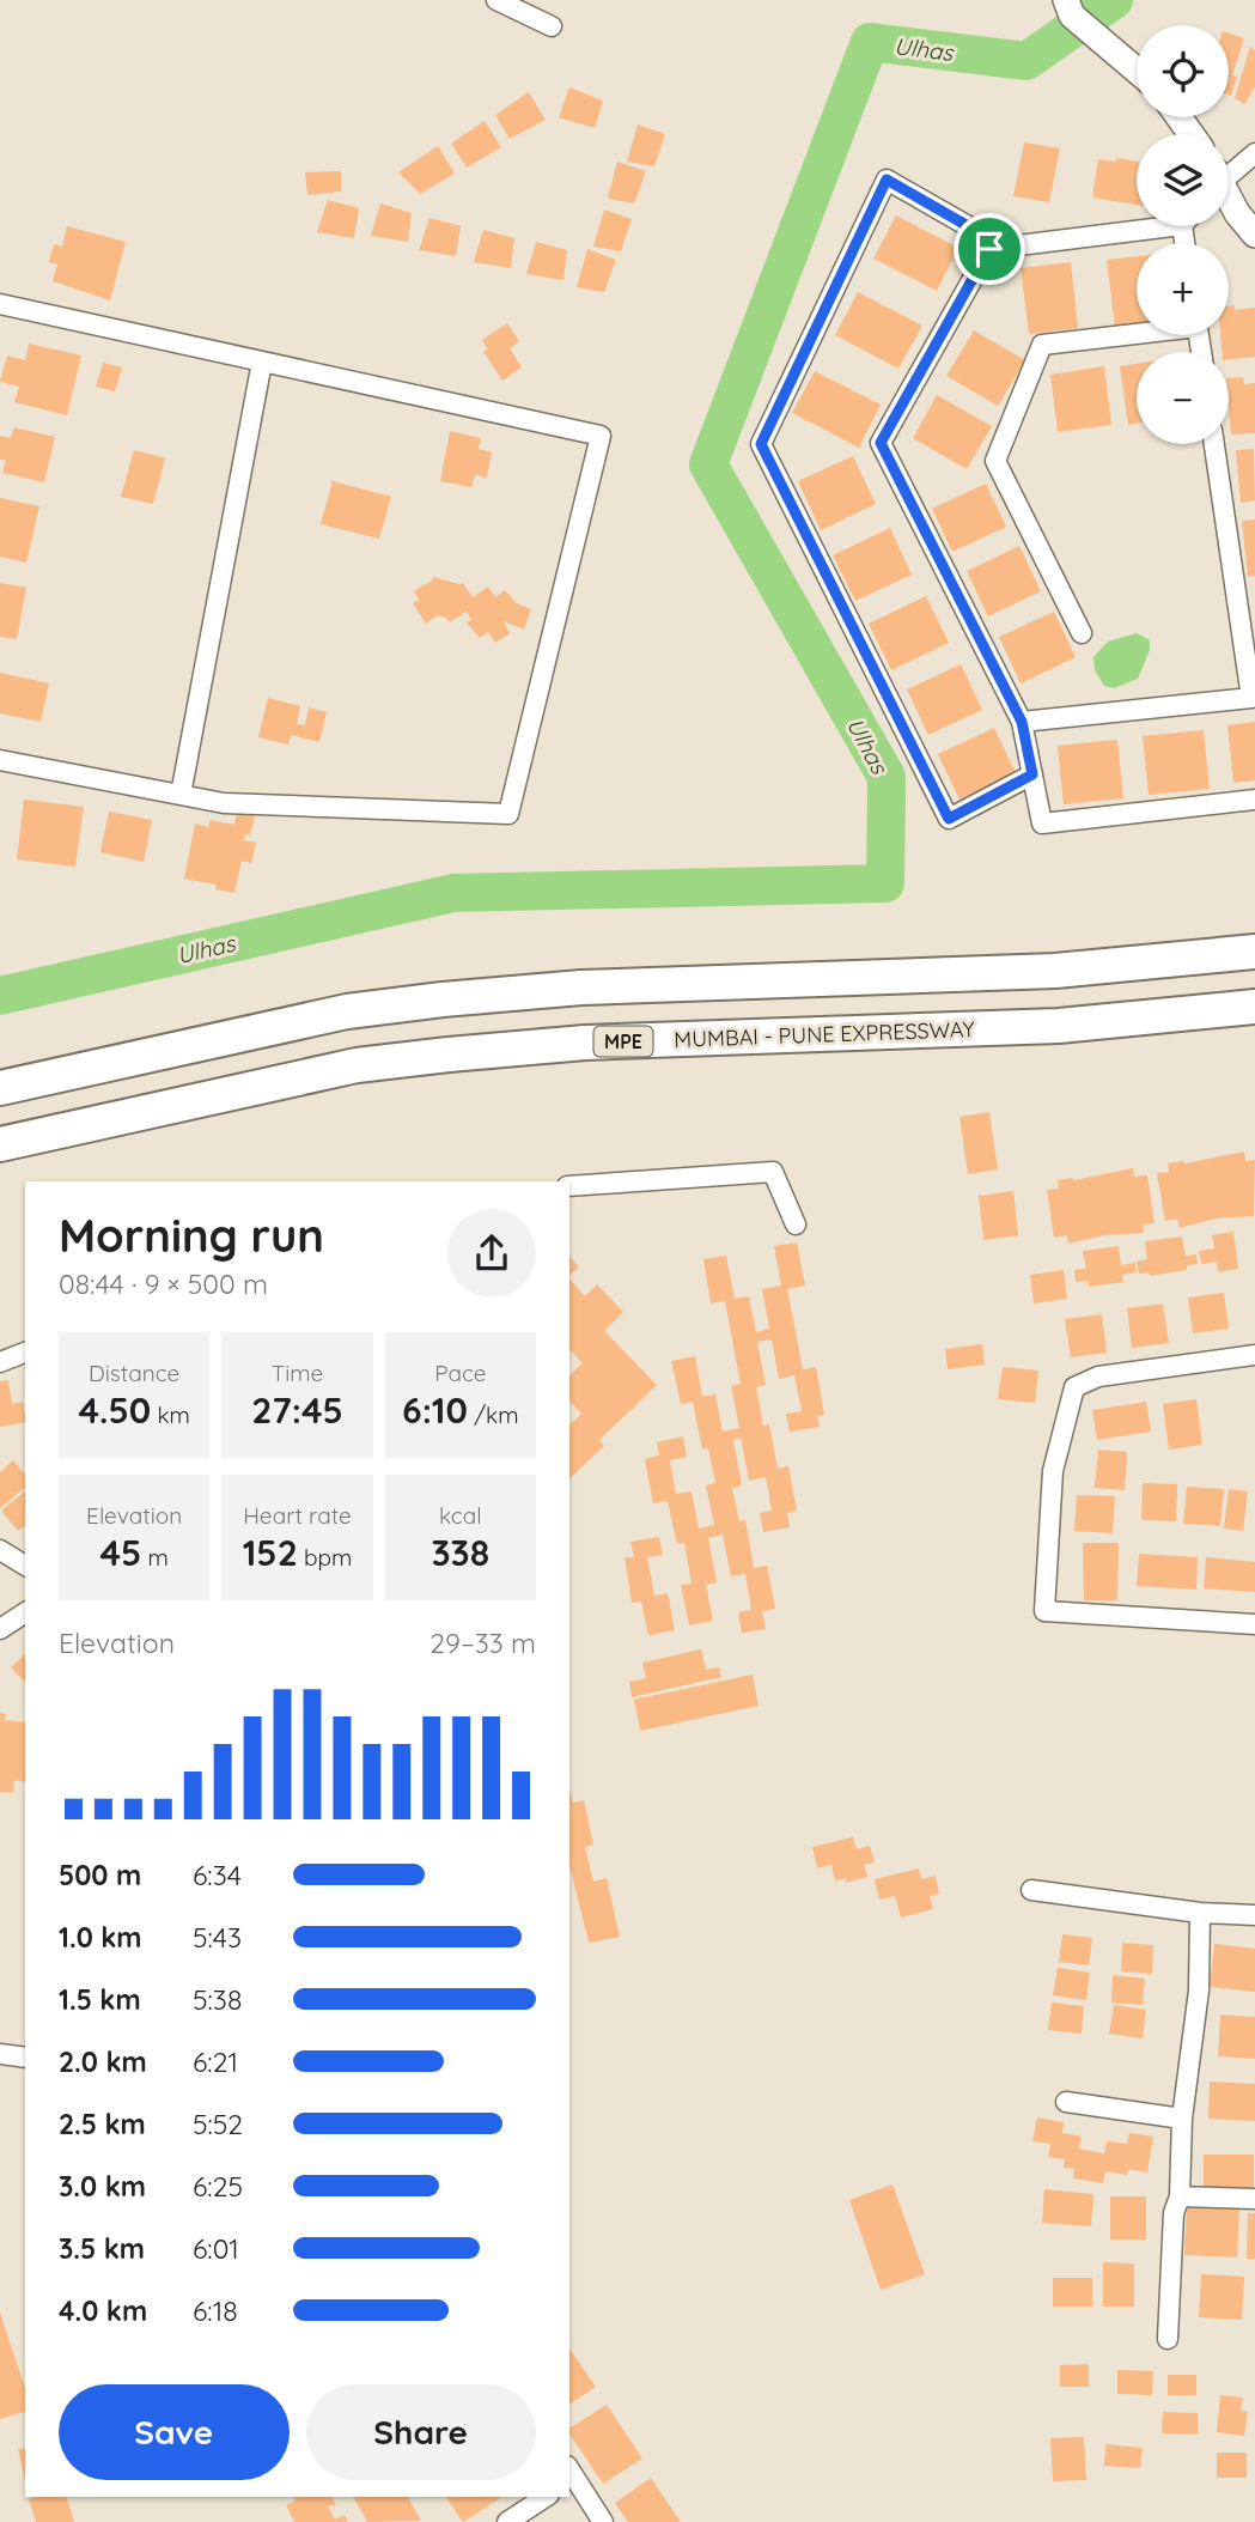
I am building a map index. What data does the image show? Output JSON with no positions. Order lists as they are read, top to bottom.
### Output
{
  "streets": {
    "highway": ["MUMBAI - PUNE EXPRESSWAY", "MPE"]
  },
  "water": ["Ulhas"],
  "page": {
    "map_buttons": ["+", "−"],
    "heading": ["Morning run", "08:44 · 9 × 500 m"],
    "stats": [
      ["Distance", "4.50 km"],
      ["Time", "27:45"],
      ["Pace", "6:10 /km"],
      ["Elevation", "45 m"],
      ["Heart rate", "152 bpm"],
      ["kcal", "338"]
    ],
    "chart": ["Elevation", "29–33 m"],
    "list": [
      {
        "name": "500 m",
        "note": "6:34"
      },
      {
        "name": "1.0 km",
        "note": "5:43"
      },
      {
        "name": "1.5 km",
        "note": "5:38"
      },
      {
        "name": "2.0 km",
        "note": "6:21"
      },
      {
        "name": "2.5 km",
        "note": "5:52"
      },
      {
        "name": "3.0 km",
        "note": "6:25"
      },
      {
        "name": "3.5 km",
        "note": "6:01"
      },
      {
        "name": "4.0 km",
        "note": "6:18"
      }
    ],
    "buttons": ["Save", "Share"]
  }
}
